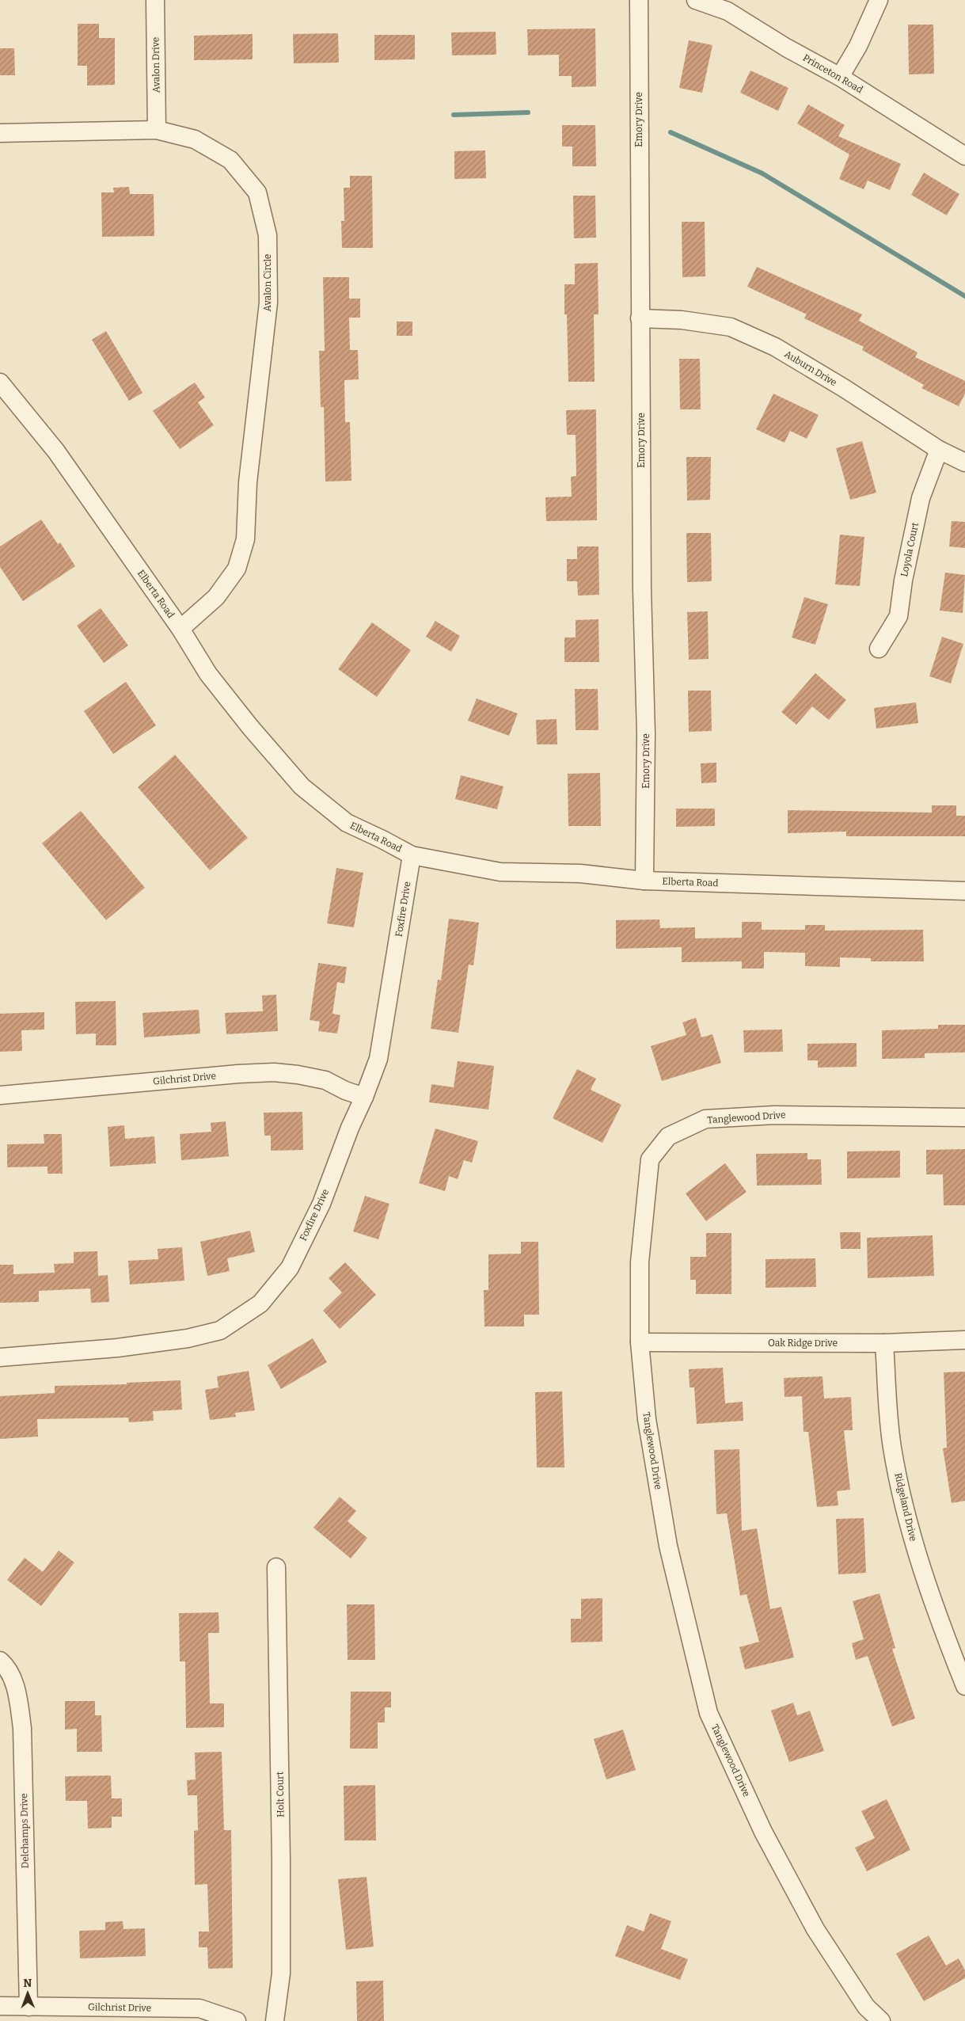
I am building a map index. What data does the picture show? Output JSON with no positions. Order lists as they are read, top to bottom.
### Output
{
  "streets": {
    "street": [
      "Avalon Drive",
      "Princeton Road",
      "Emory Drive",
      "Avalon Circle",
      "Auburn Drive",
      "Loyola Court",
      "Elberta Road",
      "Foxfire Drive",
      "Gilchrist Drive",
      "Tanglewood Drive",
      "Oak Ridge Drive",
      "Ridgeland Drive",
      "Holt Court",
      "Delchamps Drive"
    ]
  },
  "crossings": [
    ["Avalon Drive", "Avalon Circle"],
    ["Emory Drive", "Auburn Drive"],
    ["Emory Drive", "Elberta Road"],
    ["Avalon Circle", "Elberta Road"],
    ["Auburn Drive", "Loyola Court"],
    ["Elberta Road", "Foxfire Drive"],
    ["Foxfire Drive", "Gilchrist Drive"],
    ["Gilchrist Drive", "Delchamps Drive"],
    ["Tanglewood Drive", "Oak Ridge Drive"],
    ["Oak Ridge Drive", "Ridgeland Drive"]
  ],
  "north": "top"
}
